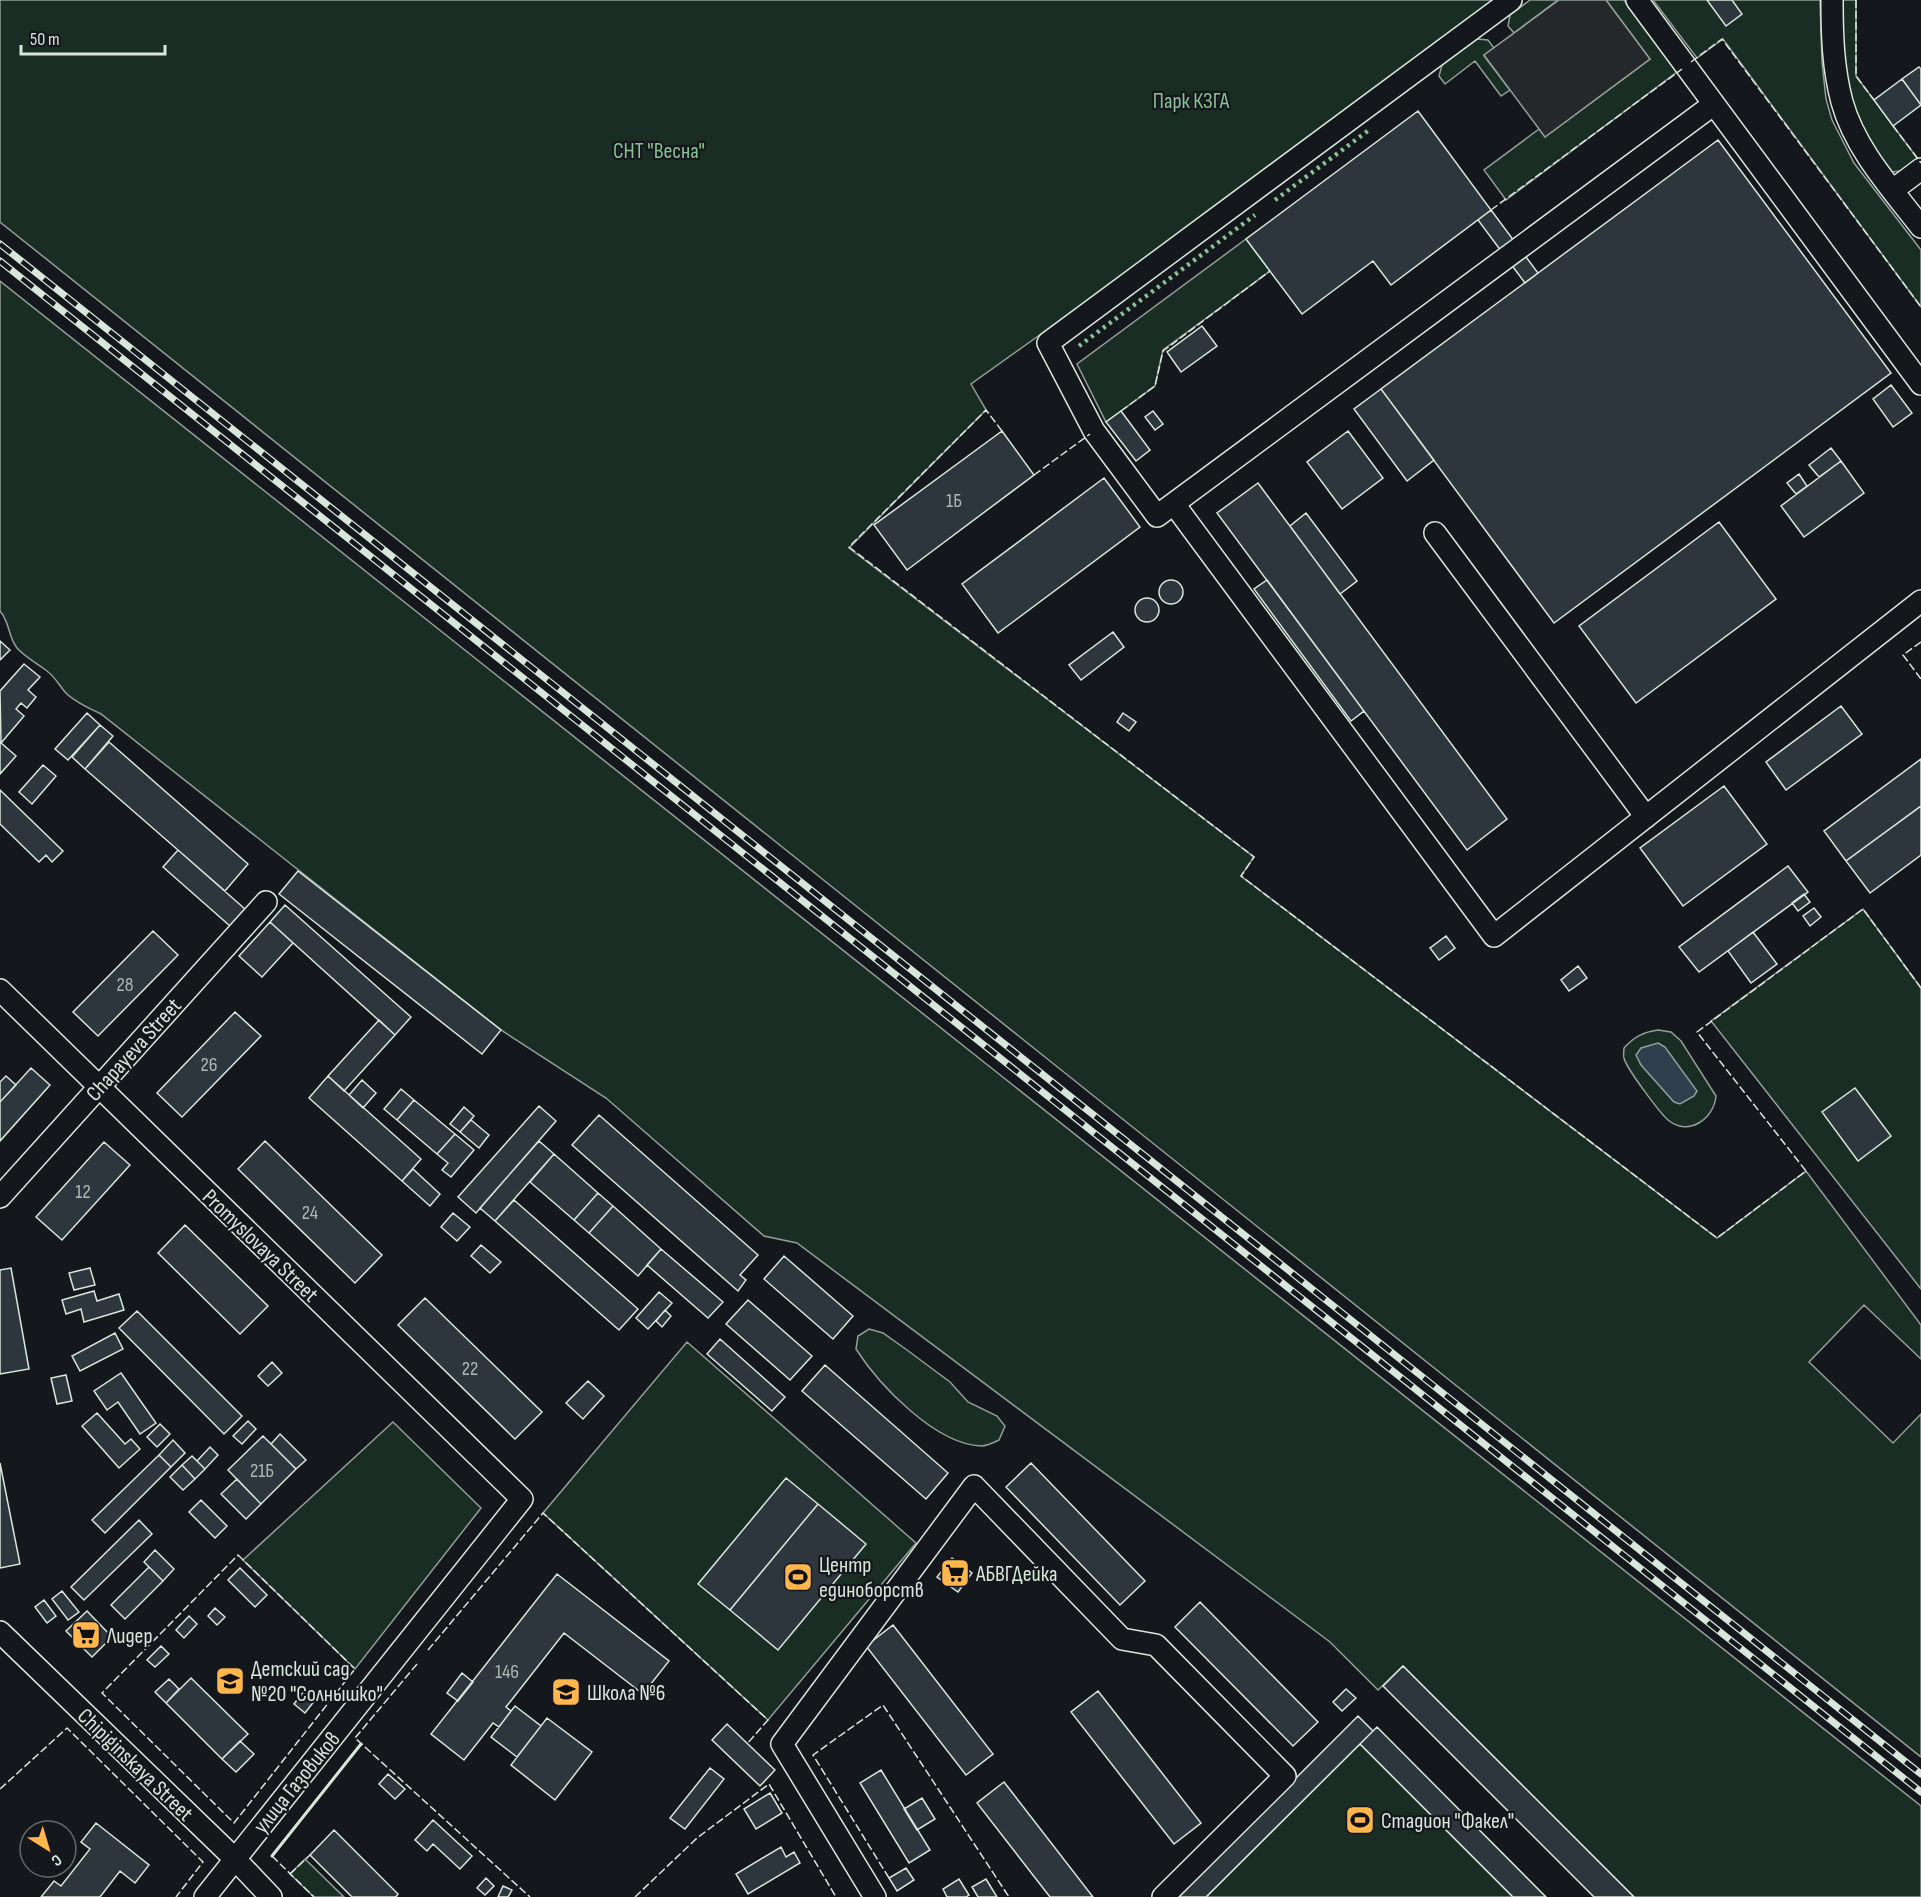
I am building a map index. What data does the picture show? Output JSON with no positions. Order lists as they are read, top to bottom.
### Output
{
  "streets": {
    "street": [
      "Chapayeva Street",
      "Promyslovaya Street",
      "Chipiginskaya Street",
      "улица Газовиков"
    ]
  },
  "crossings": [
    ["Chapayeva Street", "Promyslovaya Street"],
    ["Promyslovaya Street", "улица Газовиков"],
    ["Chipiginskaya Street", "улица Газовиков"]
  ],
  "parks": ["Парк КЗГА", "СНТ \"Весна\""],
  "places": {
    "supermarket": ["АБВГДейка", "Лидер"],
    "sports": ["Центр единоборств", "Стадион \"Факел\""],
    "school or university": ["Детский сад №20 \"Солнышко\"", "Школа №6"]
  },
  "house_numbers": [
    "1Б",
    "28",
    "26",
    "12",
    "24",
    "22",
    "21Б",
    "146"
  ],
  "scale_bar": "50 m",
  "north": "bottom right"
}
